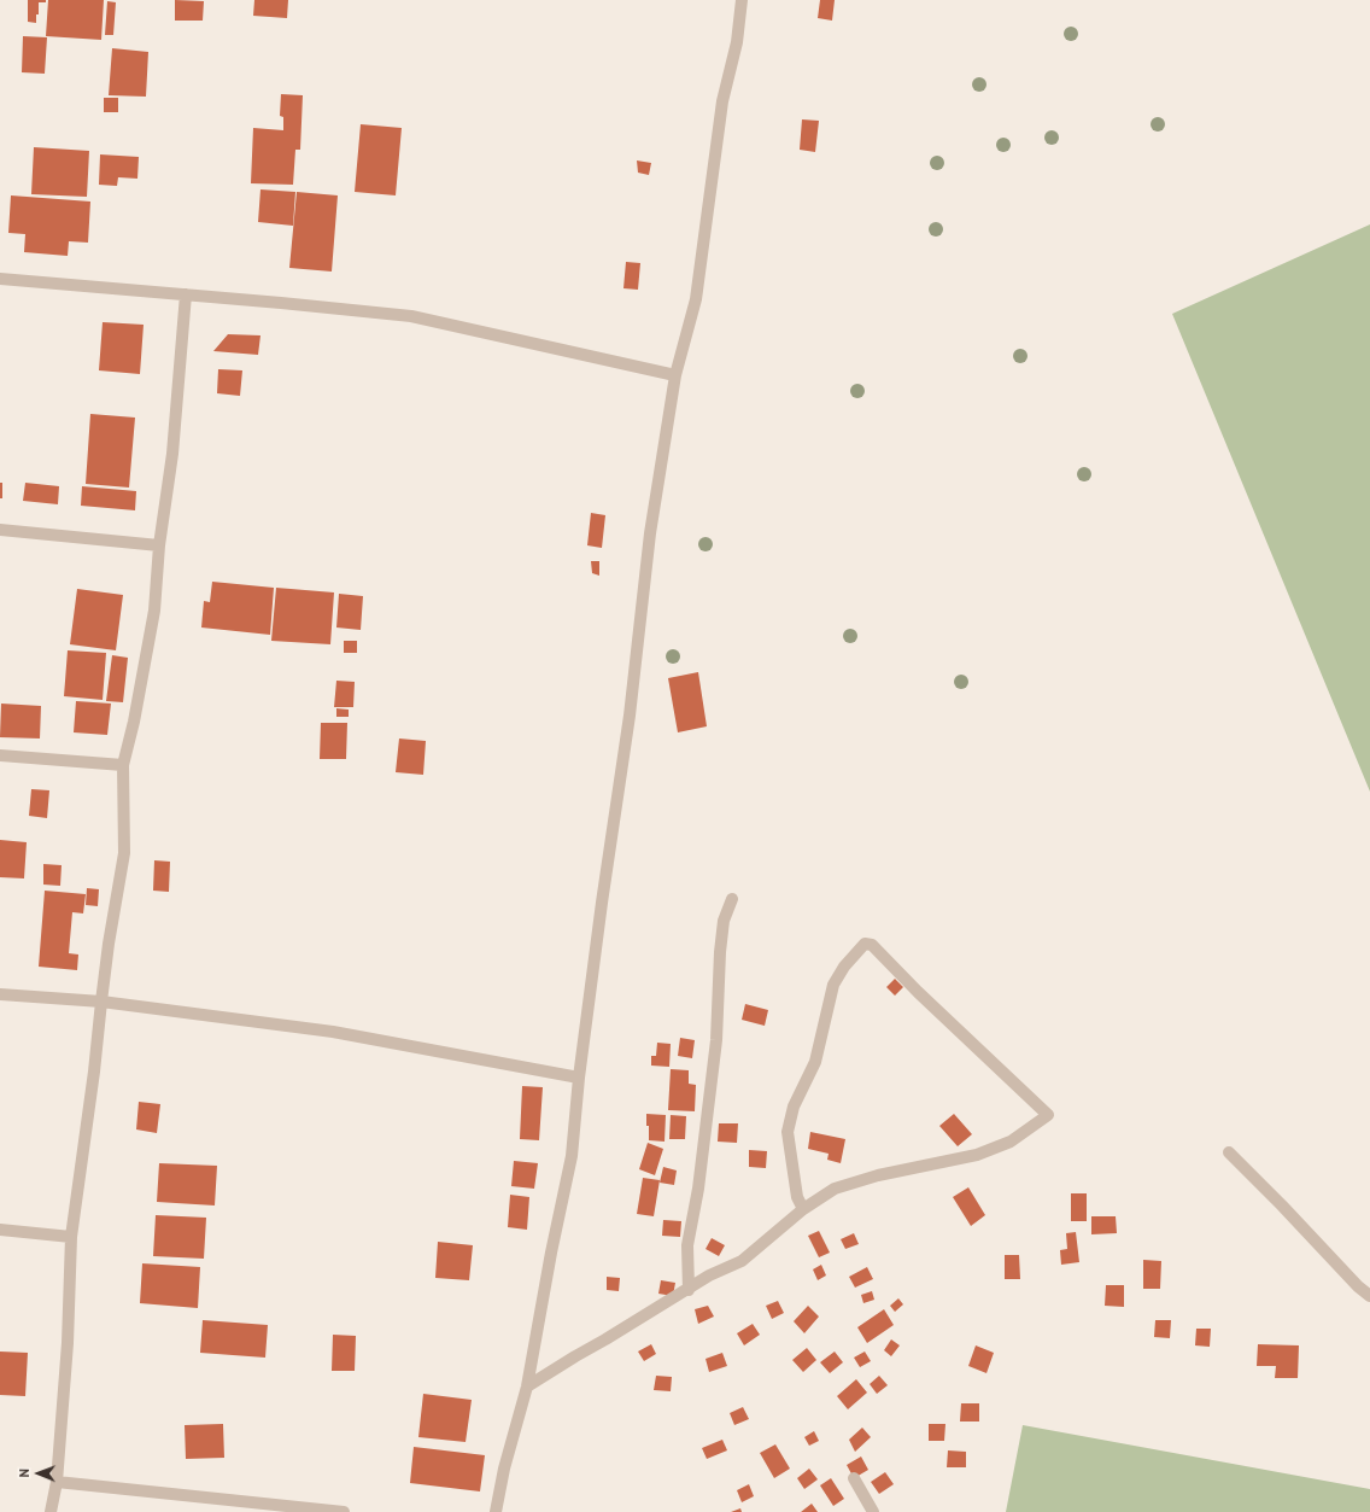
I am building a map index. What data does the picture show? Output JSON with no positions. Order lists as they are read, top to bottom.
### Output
{
  "north": "left"
}
